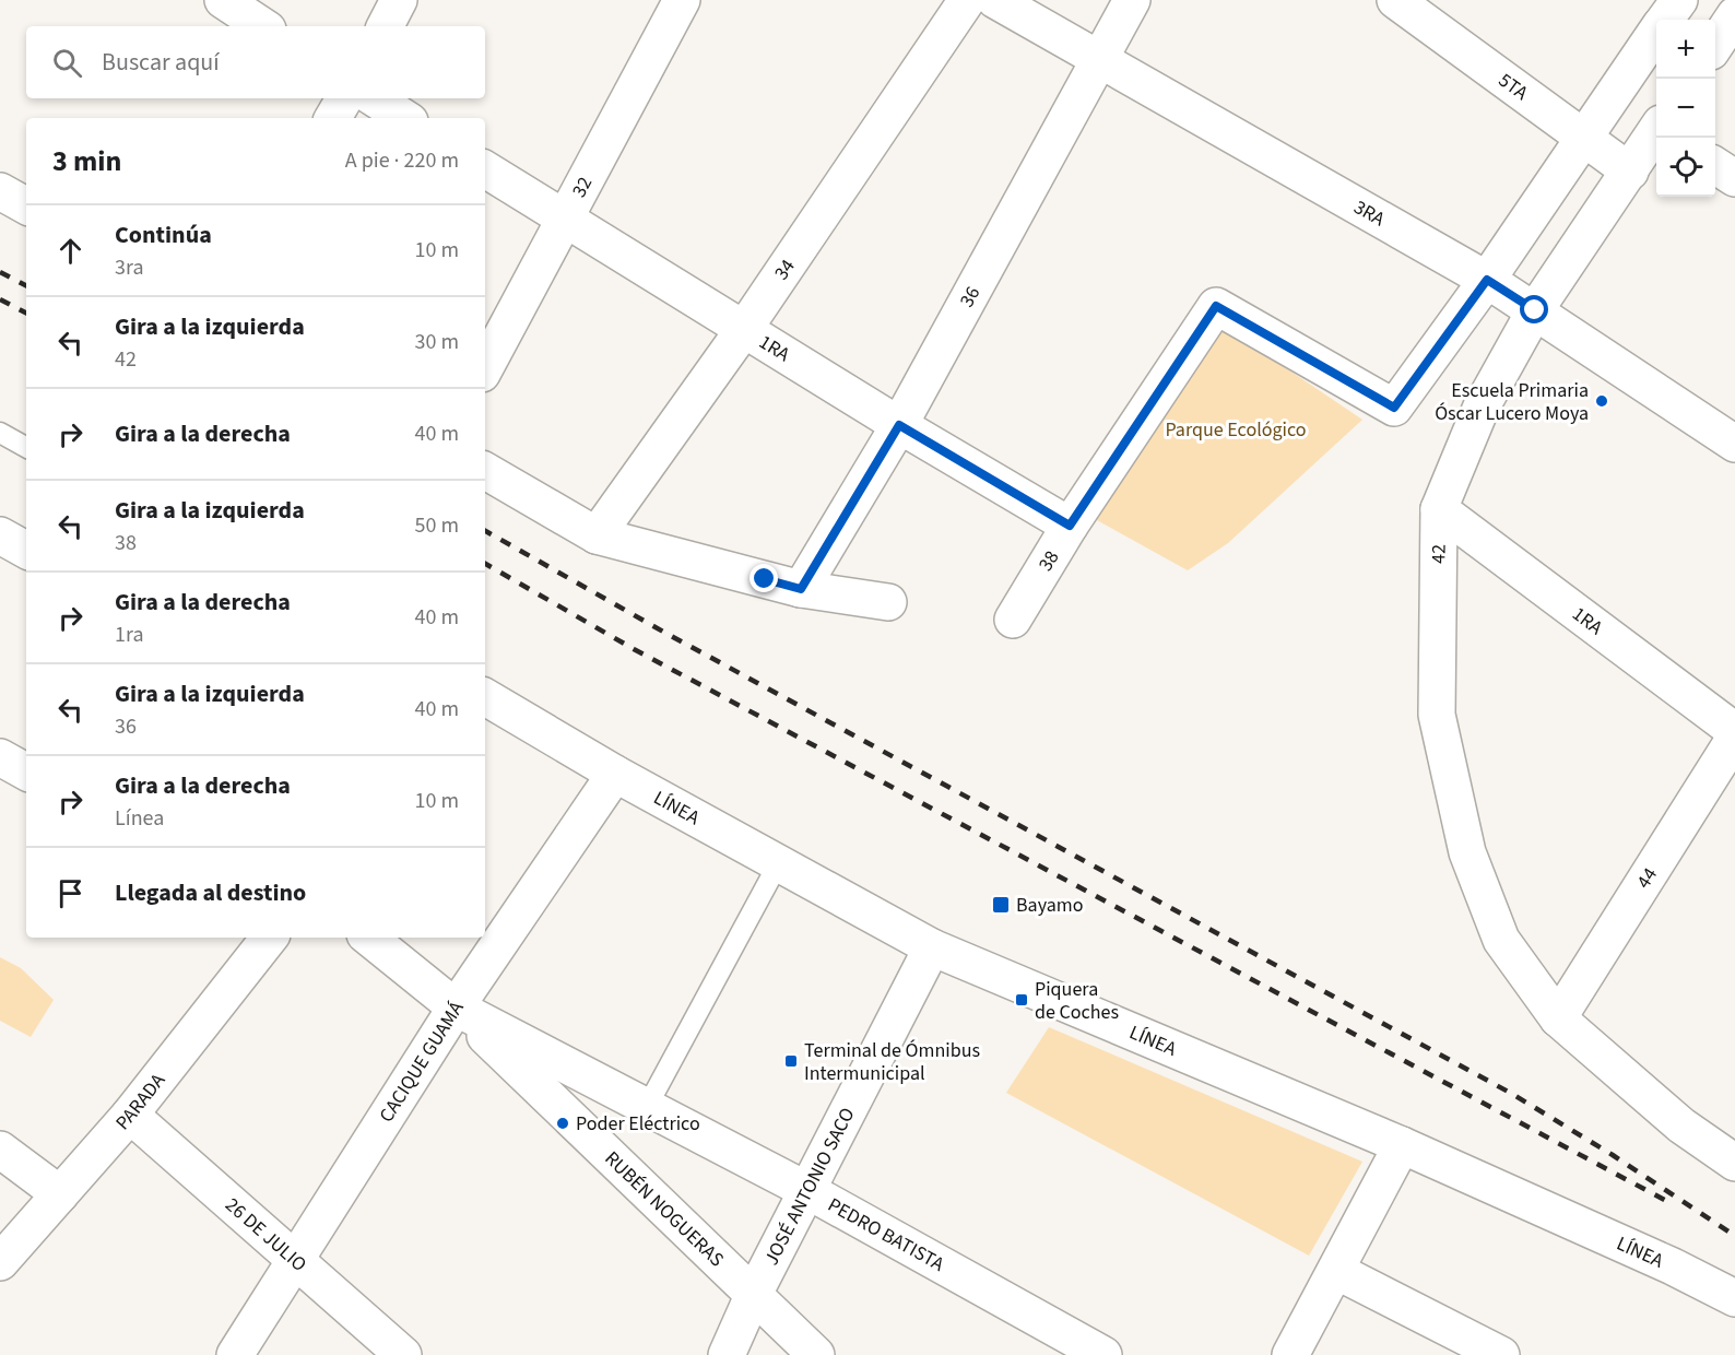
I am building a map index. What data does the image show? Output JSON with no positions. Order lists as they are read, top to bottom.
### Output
{
  "streets": {
    "street": [
      "5TA",
      "32",
      "3RA",
      "34",
      "36",
      "1RA",
      "42",
      "38",
      "LÍNEA",
      "44",
      "CACIQUE GUAMÁ",
      "PARADA",
      "JOSÉ ANTONIO SACO",
      "RUBÉN NOGUERAS",
      "26 DE JULIO",
      "PEDRO BATISTA"
    ]
  },
  "crossings": [
    ["5TA", "42"],
    ["32", "1RA"],
    ["3RA", "36"],
    ["3RA", "42"],
    ["3RA", "38"],
    ["34", "1RA"],
    ["36", "1RA"],
    ["1RA", "42"],
    ["1RA", "38"],
    ["42", "44"],
    ["LÍNEA", "CACIQUE GUAMÁ"],
    ["LÍNEA", "JOSÉ ANTONIO SACO"],
    ["CACIQUE GUAMÁ", "RUBÉN NOGUERAS"],
    ["CACIQUE GUAMÁ", "26 DE JULIO"],
    ["CACIQUE GUAMÁ", "PEDRO BATISTA"],
    ["PARADA", "26 DE JULIO"],
    ["JOSÉ ANTONIO SACO", "RUBÉN NOGUERAS"],
    ["JOSÉ ANTONIO SACO", "PEDRO BATISTA"],
    ["RUBÉN NOGUERAS", "PEDRO BATISTA"]
  ],
  "parks": ["Parque Ecológico"],
  "places": {
    "other": ["Escuela Primaria Óscar Lucero Moya", "Poder Eléctrico"],
    "transit": ["Bayamo", "Piquera de Coches", "Terminal de Ómnibus Intermunicipal"]
  },
  "page": {
    "map_buttons": ["+", "−"],
    "search": "Buscar aquí",
    "heading": ["3 min", "A pie · 220 m"],
    "list": [
      ["Continúa", "3ra", "10 m"],
      ["Gira a la izquierda", "42", "30 m"],
      ["Gira a la derecha", "40 m"],
      ["Gira a la izquierda", "38", "50 m"],
      ["Gira a la derecha", "1ra", "40 m"],
      ["Gira a la izquierda", "36", "40 m"],
      ["Gira a la derecha", "Línea", "10 m"],
      "Llegada al destino"
    ]
  }
}
